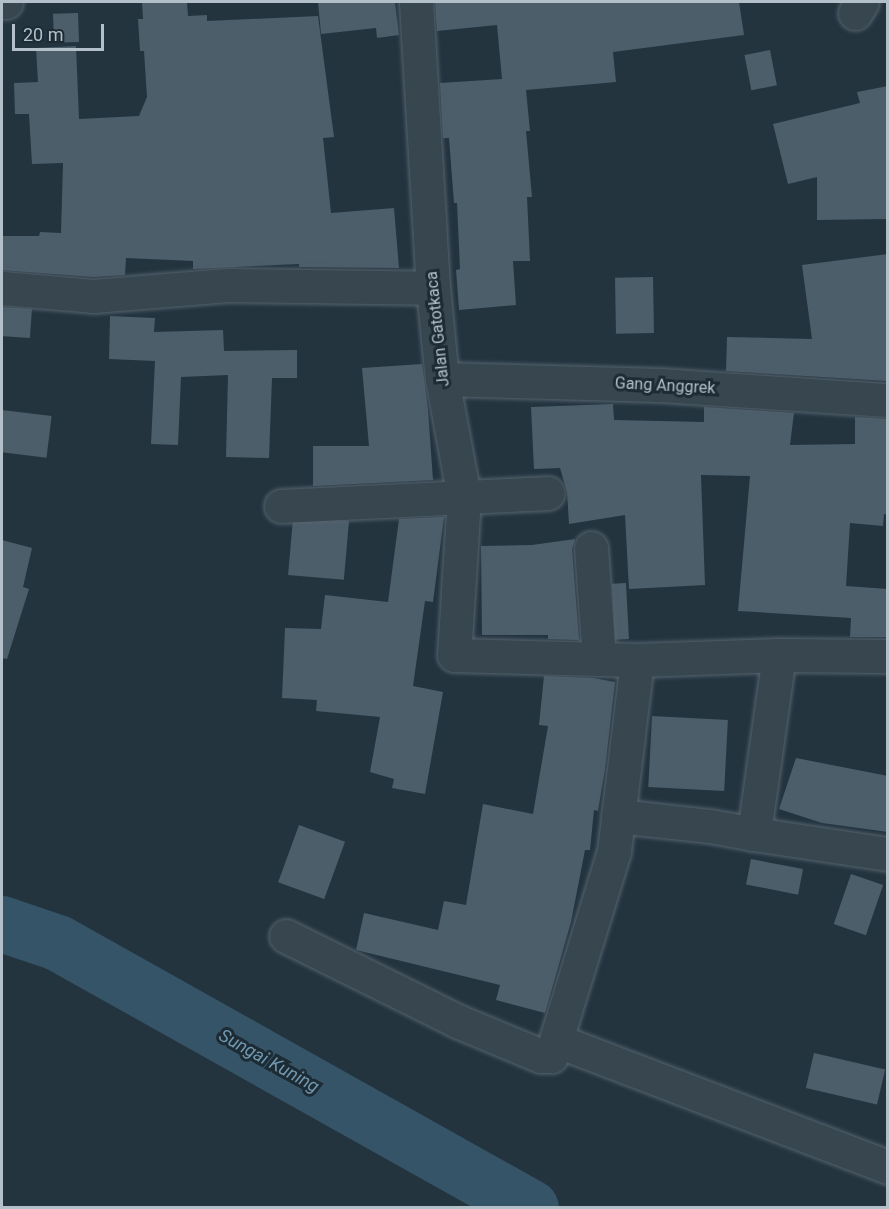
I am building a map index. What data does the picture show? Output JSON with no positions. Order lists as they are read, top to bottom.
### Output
{
  "streets": {
    "street": ["Jalan Gatotkaca", "Gang Anggrek"]
  },
  "crossings": [
    ["Jalan Gatotkaca", "Gang Anggrek"]
  ],
  "water": ["Sungai Kuning"],
  "scale_bar": "20 m"
}
